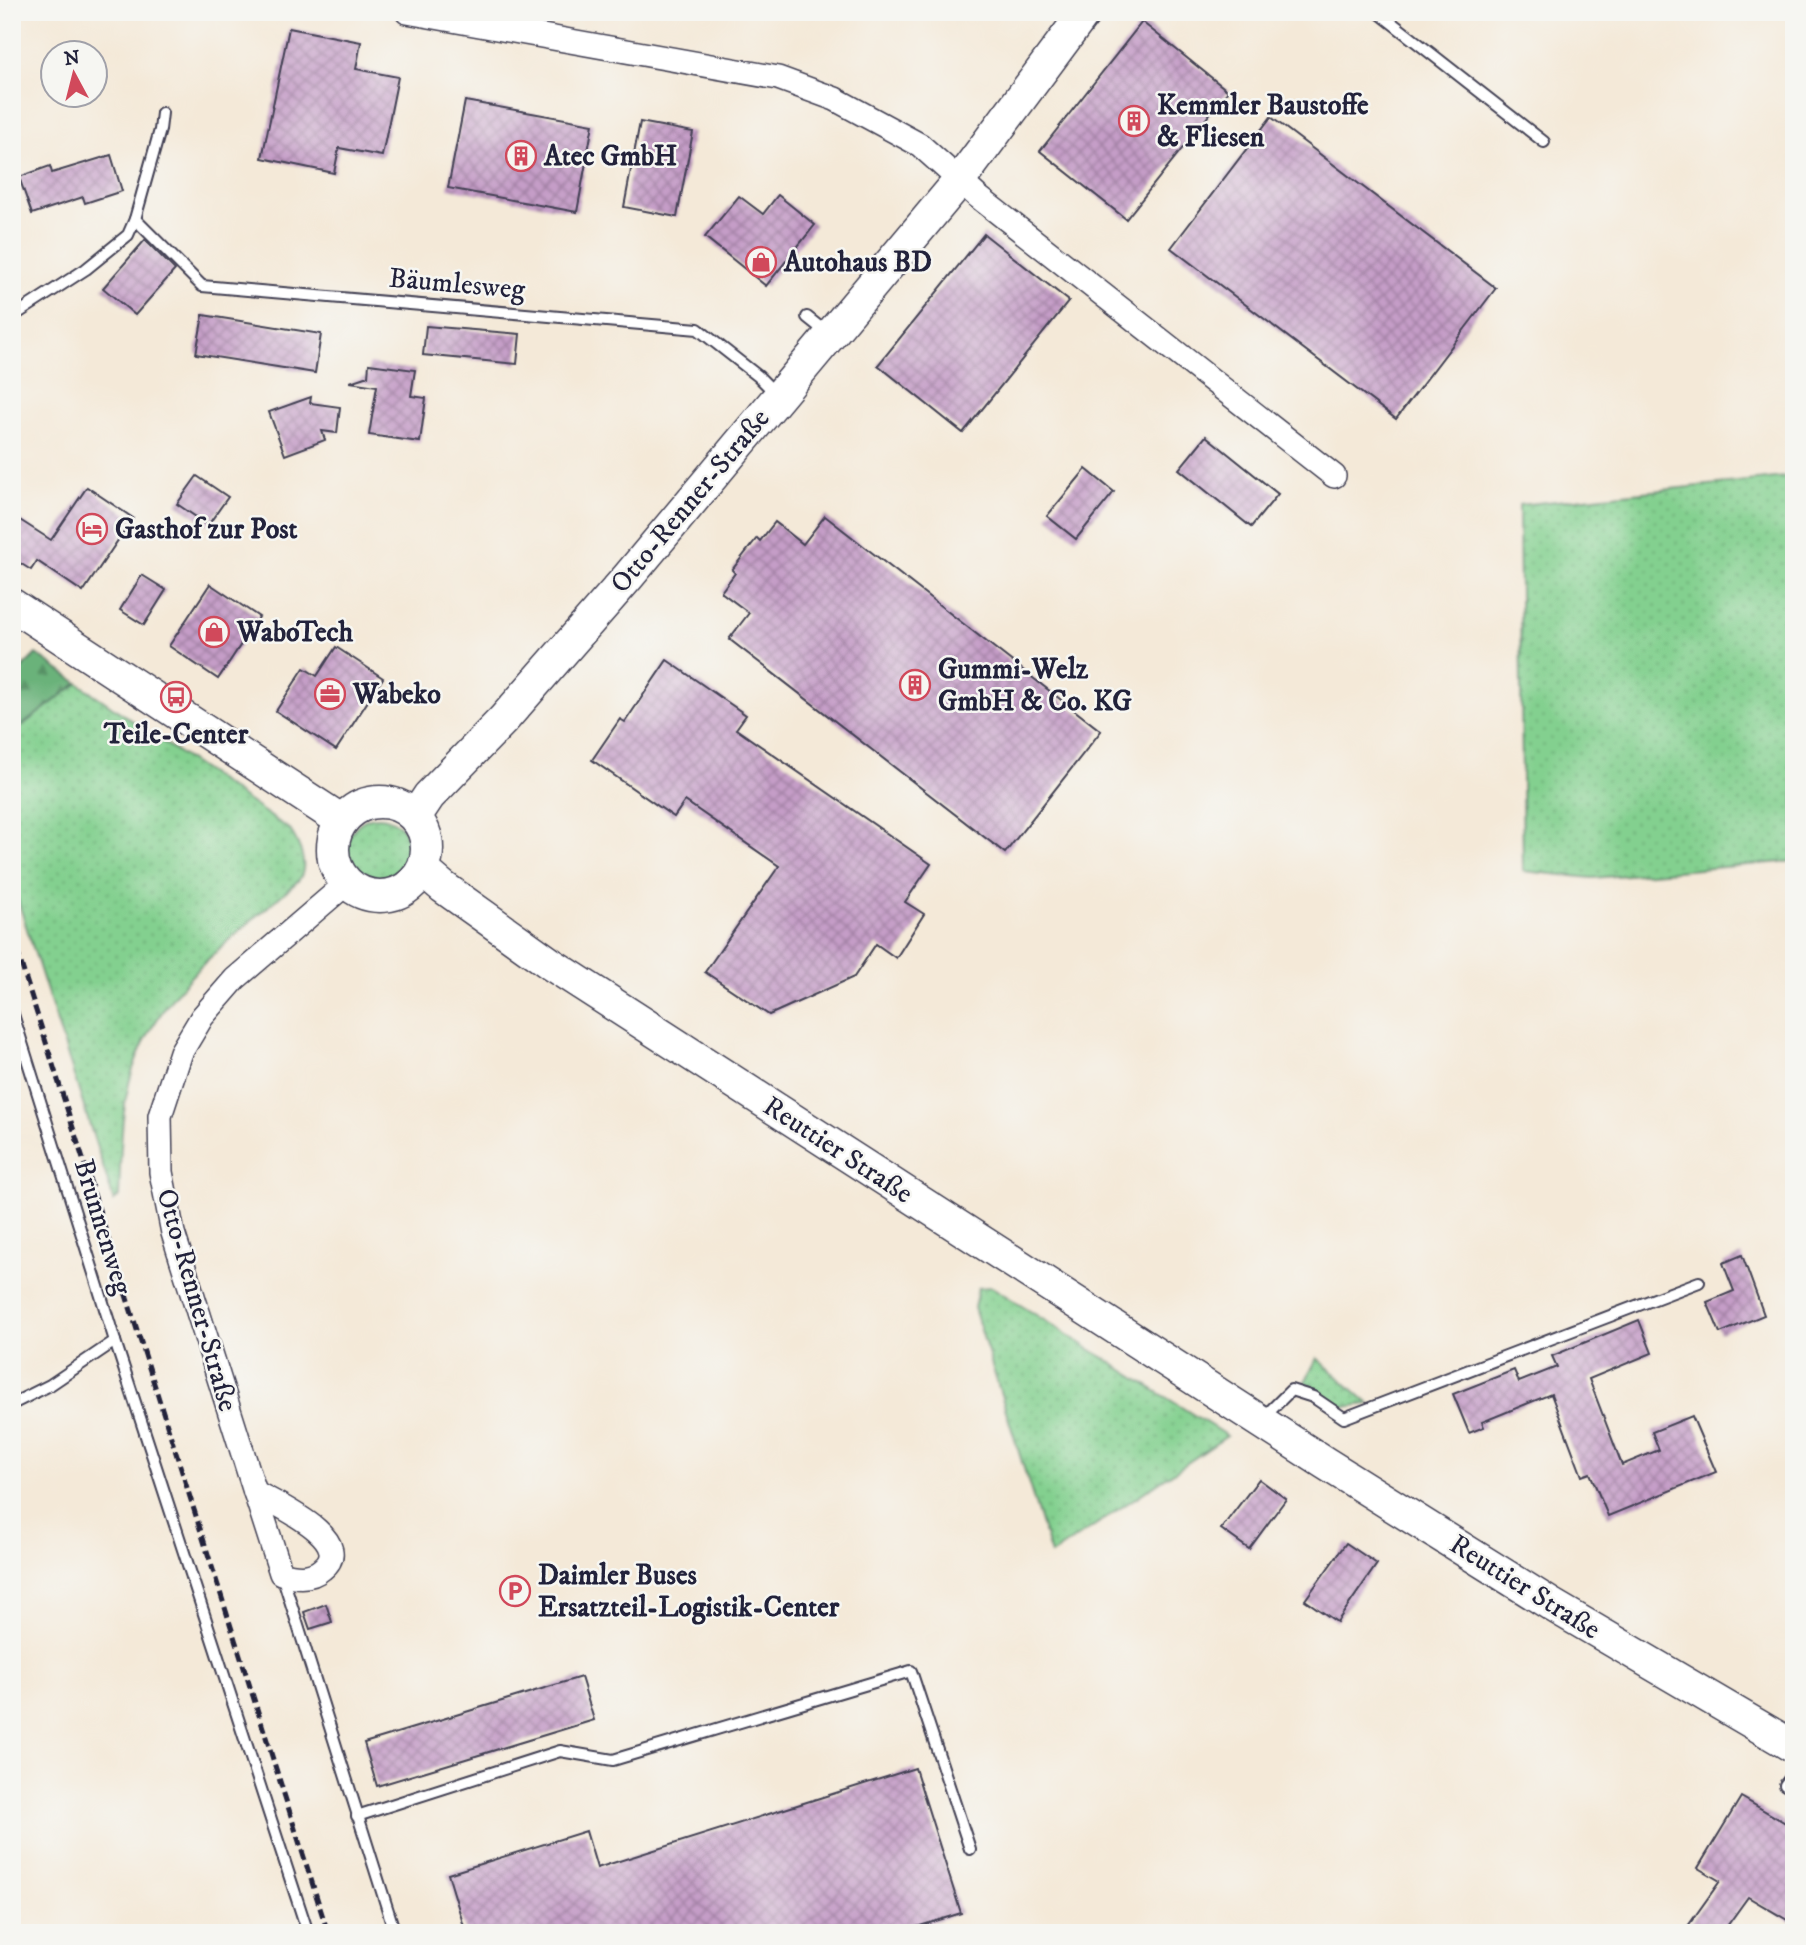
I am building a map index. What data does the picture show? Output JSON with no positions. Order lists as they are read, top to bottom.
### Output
{
  "streets": {
    "main road": ["Otto-Renner-Straße", "Reuttier Straße"],
    "lane": ["Bäumlesweg", "Brunnenweg"]
  },
  "crossings": [
    ["Bäumlesweg", "Otto-Renner-Straße"],
    ["Otto-Renner-Straße", "Reuttier Straße"]
  ],
  "places": {
    "building": ["Kemmler Baustoffe & Fliesen", "Atec GmbH", "Gummi-Welz GmbH & Co. KG"],
    "shop": ["Autohaus BD", "WaboTech"],
    "hotel": ["Gasthof zur Post"],
    "office": ["Wabeko"],
    "bus stop": ["Teile-Center"],
    "parking": ["Daimler Buses Ersatzteil-Logistik-Center"]
  },
  "north": "top"
}
